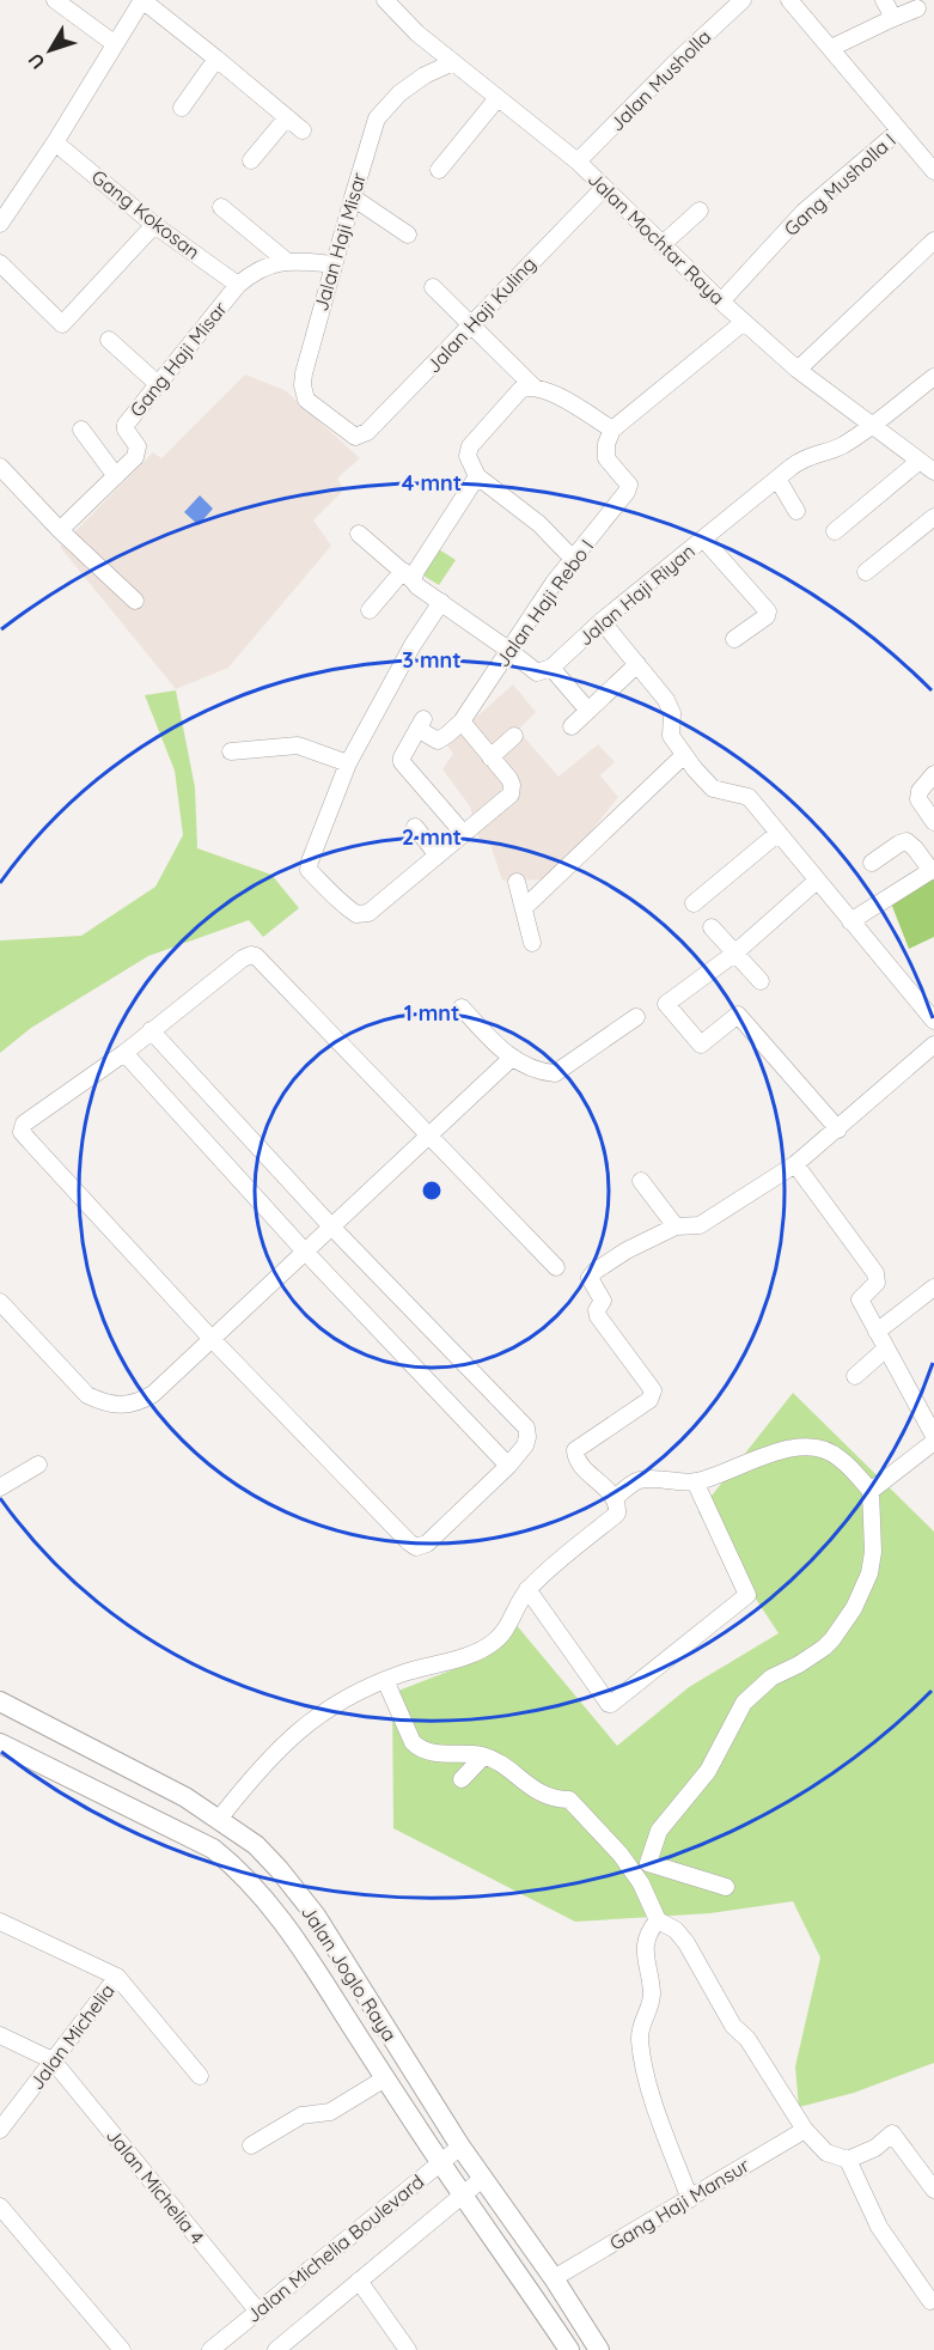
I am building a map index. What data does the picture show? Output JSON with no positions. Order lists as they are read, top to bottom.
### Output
{
  "streets": {
    "main road": ["Jalan Joglo Raya"],
    "street": [
      "Jalan Musholla",
      "Gang Musholla I",
      "Gang Kokosan",
      "Jalan Mochtar Raya",
      "Jalan Haji Misar",
      "Jalan Haji Kuling",
      "Gang Haji Misar",
      "Jalan Haji Riyan",
      "Jalan Haji Rebo I",
      "Jalan Michelia",
      "Jalan Michelia 4",
      "Gang Haji Mansur",
      "Jalan Michelia Boulevard"
    ]
  },
  "crossings": [
    ["Jalan Musholla", "Jalan Mochtar Raya"],
    ["Gang Musholla I", "Jalan Mochtar Raya"],
    ["Gang Kokosan", "Gang Haji Misar"],
    ["Jalan Mochtar Raya", "Jalan Haji Misar"],
    ["Jalan Mochtar Raya", "Jalan Haji Kuling"],
    ["Jalan Mochtar Raya", "Jalan Haji Riyan"],
    ["Jalan Haji Misar", "Jalan Haji Kuling"],
    ["Jalan Joglo Raya", "Gang Haji Mansur"],
    ["Jalan Joglo Raya", "Jalan Michelia Boulevard"],
    ["Jalan Michelia", "Jalan Michelia 4"],
    ["Jalan Michelia 4", "Jalan Michelia Boulevard"]
  ],
  "north": "bottom left",
  "rings": [
    "4 mnt",
    "3 mnt",
    "2 mnt",
    "1 mnt"
  ]
}
